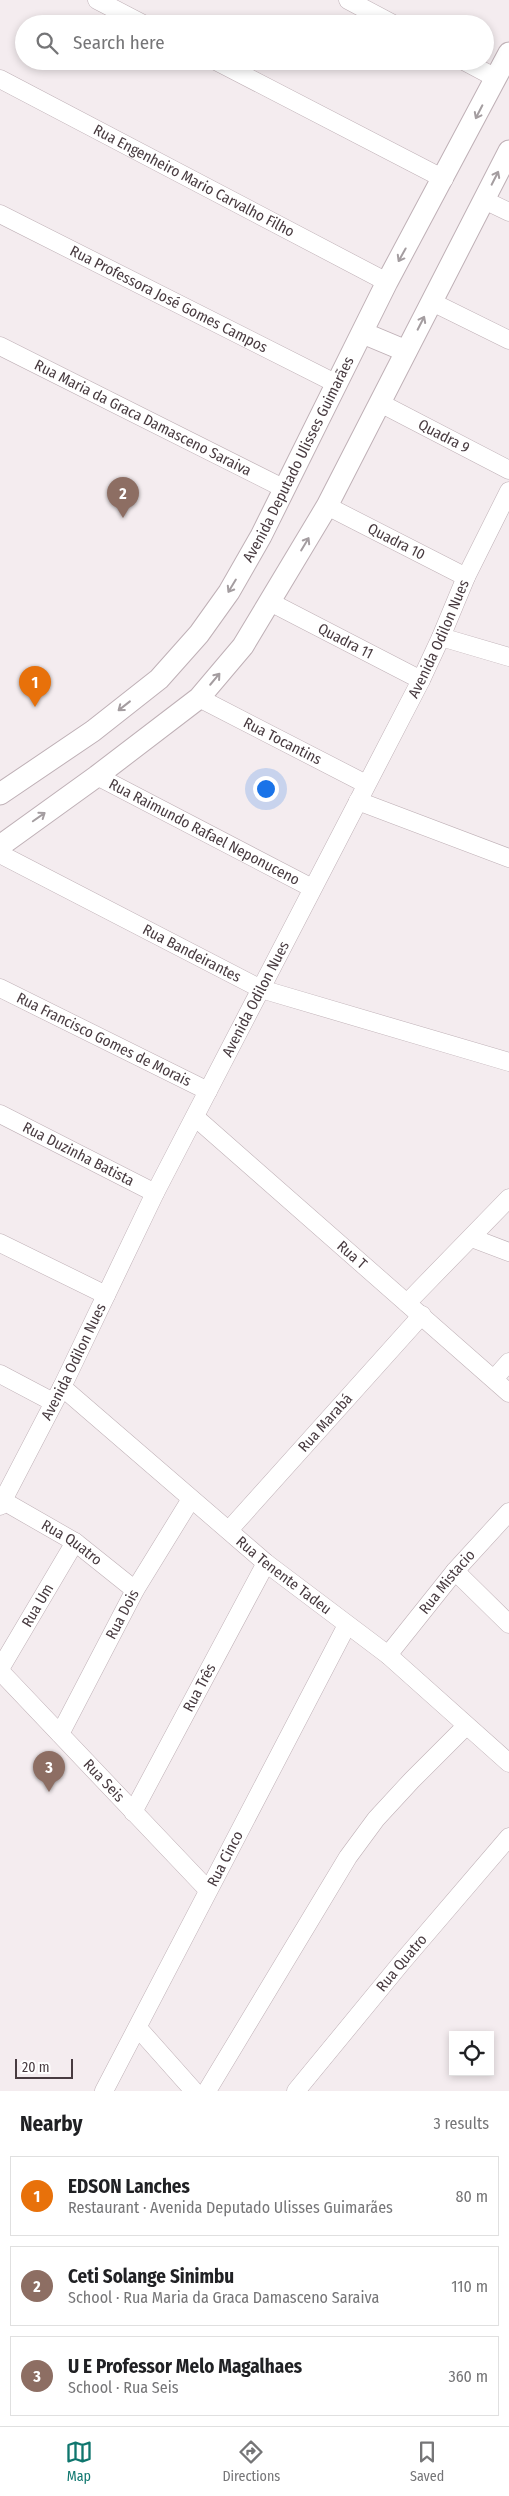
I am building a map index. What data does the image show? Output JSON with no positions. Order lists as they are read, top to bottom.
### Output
{
  "streets": {
    "street": [
      "Rua Engenheiro Mario Carvalho Filho",
      "Rua Professora José Gomes Campos",
      "Rua Maria da Graca Damasceno Saraiva",
      "Quadra 9",
      "Avenida Deputado Ulisses Guimarães",
      "Quadra 10",
      "Avenida Odilon Nues",
      "Quadra 11",
      "Rua Tocantins",
      "Rua Raimundo Rafael Neponuceno",
      "Rua Bandeirantes",
      "Rua Francisco Gomes de Morais",
      "Rua Duzinha Batista",
      "Rua T",
      "Rua Marabá",
      "Rua Quatro",
      "Rua Tenente Tadeu",
      "Rua Mistacio",
      "Rua Um",
      "Rua Dois",
      "Rua Três",
      "Rua Seis",
      "Rua Cinco"
    ]
  },
  "crossings": [
    ["Rua Engenheiro Mario Carvalho Filho", "Avenida Deputado Ulisses Guimarães"],
    ["Rua Professora José Gomes Campos", "Avenida Deputado Ulisses Guimarães"],
    ["Rua Maria da Graca Damasceno Saraiva", "Avenida Deputado Ulisses Guimarães"],
    ["Quadra 10", "Avenida Odilon Nues"],
    ["Avenida Odilon Nues", "Quadra 11"],
    ["Avenida Odilon Nues", "Rua Tocantins"],
    ["Avenida Odilon Nues", "Rua Raimundo Rafael Neponuceno"],
    ["Avenida Odilon Nues", "Rua Bandeirantes"],
    ["Avenida Odilon Nues", "Rua Francisco Gomes de Morais"],
    ["Avenida Odilon Nues", "Rua Duzinha Batista"],
    ["Avenida Odilon Nues", "Rua T"],
    ["Avenida Odilon Nues", "Rua Quatro"],
    ["Avenida Odilon Nues", "Rua Tenente Tadeu"],
    ["Rua T", "Rua Marabá"],
    ["Rua Marabá", "Rua Tenente Tadeu"],
    ["Rua Quatro", "Rua Um"],
    ["Rua Quatro", "Rua Dois"],
    ["Rua Tenente Tadeu", "Rua Mistacio"],
    ["Rua Tenente Tadeu", "Rua Dois"],
    ["Rua Tenente Tadeu", "Rua Três"],
    ["Rua Tenente Tadeu", "Rua Cinco"],
    ["Rua Um", "Rua Seis"],
    ["Rua Dois", "Rua Seis"],
    ["Rua Três", "Rua Seis"],
    ["Rua Seis", "Rua Cinco"]
  ],
  "scale_bar": "20 m",
  "page": {
    "search": "Search here",
    "pins": ["2", "1", "3"],
    "scale": "20 m",
    "heading": ["Nearby", "3 results"],
    "list": [
      {
        "mark": "1",
        "name": "EDSON Lanches",
        "note": "Restaurant · Avenida Deputado Ulisses Guimarães",
        "value": "80 m"
      },
      {
        "mark": "2",
        "name": "Ceti Solange Sinimbu",
        "note": "School · Rua Maria da Graca Damasceno Saraiva",
        "value": "110 m"
      },
      {
        "mark": "3",
        "name": "U E Professor Melo Magalhaes",
        "note": "School · Rua Seis",
        "value": "360 m"
      }
    ],
    "nav": ["Map", "Directions", "Saved"]
  }
}
